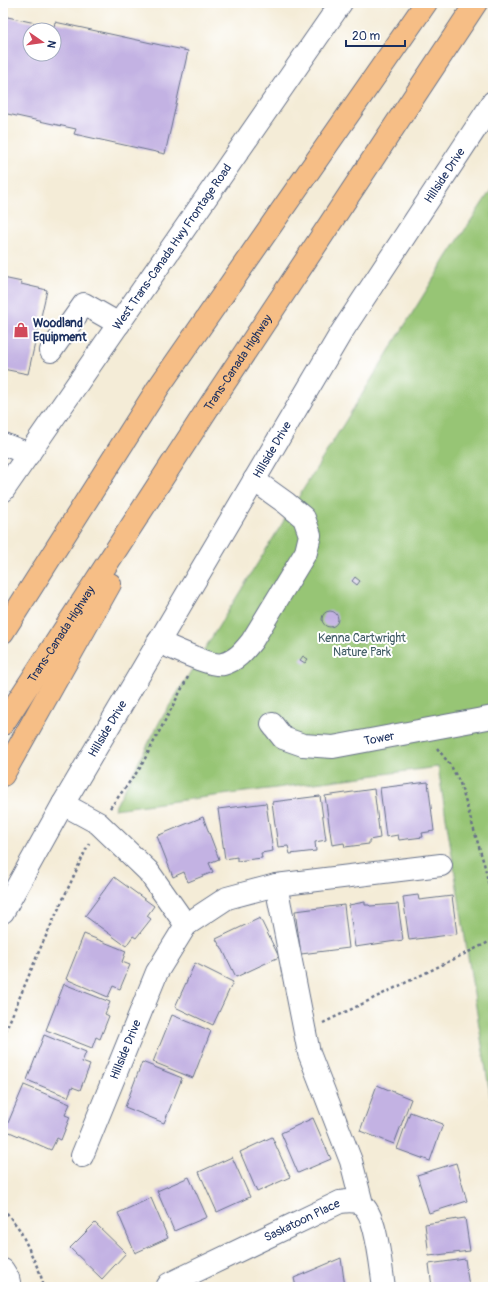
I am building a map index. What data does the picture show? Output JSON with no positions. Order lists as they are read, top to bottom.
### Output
{
  "streets": {
    "highway": ["Trans-Canada Highway"],
    "street": [
      "Hillside Drive",
      "West Trans-Canada Hwy Frontage Road",
      "Tower",
      "Saskatoon Place"
    ]
  },
  "parks": ["Kenna Cartwright Nature Park"],
  "places": {
    "shop": ["Woodland Equipment"]
  },
  "scale_bar": "20 m",
  "north": "right"
}
